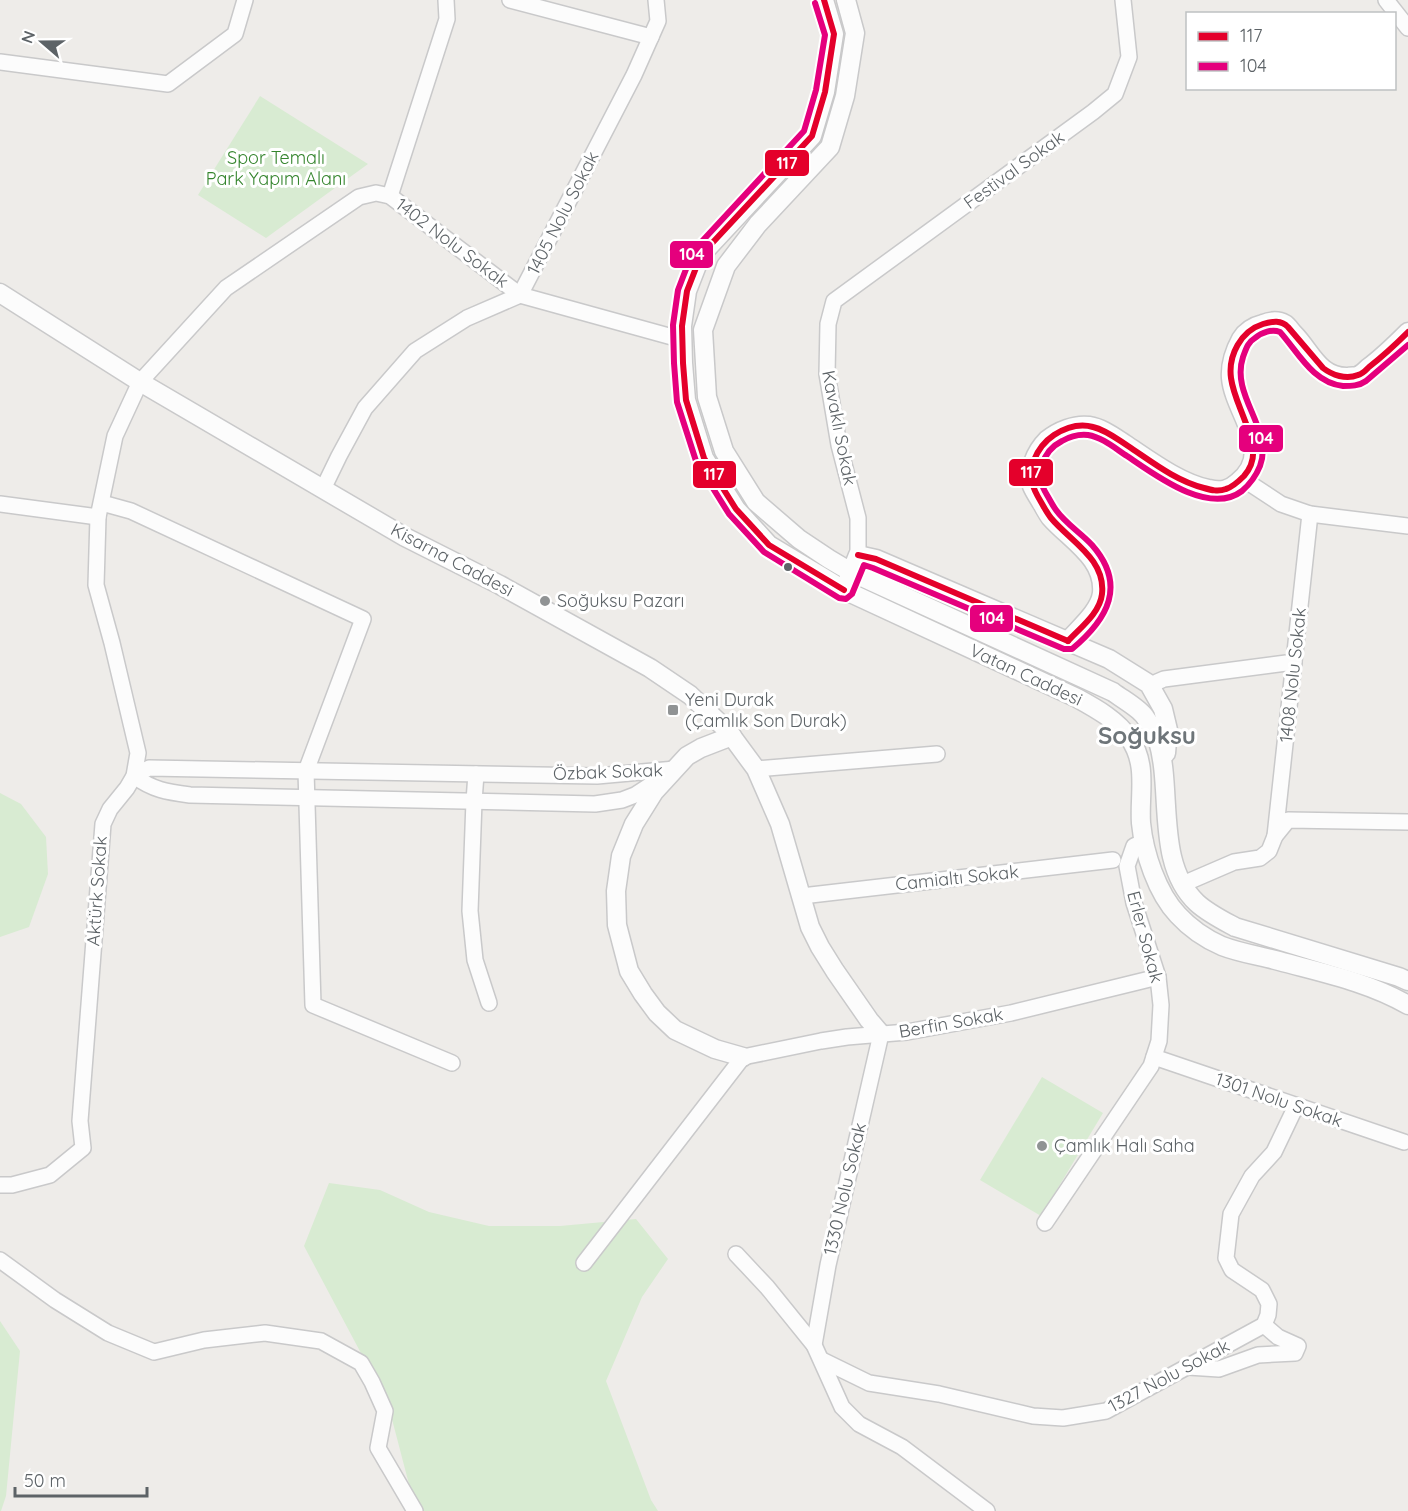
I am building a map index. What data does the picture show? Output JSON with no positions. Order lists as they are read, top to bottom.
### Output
{
  "streets": {
    "street": [
      "Festival Sokak",
      "1405 Nolu Sokak",
      "1402 Nolu Sokak",
      "Kavaklı Sokak",
      "Kisarna Caddesi",
      "Vatan Caddesi",
      "1408 Nolu Sokak",
      "Özbak Sokak",
      "Camialtı Sokak",
      "Aktürk Sokak",
      "Erler Sokak",
      "Berfin Sokak",
      "1301 Nolu Sokak",
      "1330 Nolu Sokak",
      "1327 Nolu Sokak"
    ]
  },
  "crossings": [
    ["Festival Sokak", "Kavaklı Sokak"],
    ["1405 Nolu Sokak", "1402 Nolu Sokak"],
    ["1405 Nolu Sokak", "Kisarna Caddesi"],
    ["1402 Nolu Sokak", "Kisarna Caddesi"],
    ["1402 Nolu Sokak", "Vatan Caddesi"],
    ["Kisarna Caddesi", "Camialtı Sokak"],
    ["Kisarna Caddesi", "Berfin Sokak"],
    ["Kisarna Caddesi", "1330 Nolu Sokak"],
    ["Vatan Caddesi", "Erler Sokak"],
    ["Özbak Sokak", "Aktürk Sokak"],
    ["Erler Sokak", "Berfin Sokak"],
    ["Erler Sokak", "1301 Nolu Sokak"],
    ["Berfin Sokak", "1330 Nolu Sokak"]
  ],
  "districts": ["Soğuksu"],
  "parks": ["Spor Temalı Park Yapım Alanı"],
  "places": {
    "other": ["Soğuksu Pazarı", "Çamlık Halı Saha"],
    "transit": ["Yeni Durak (Çamlık Son Durak)"]
  },
  "lines": ["transit line 117", "transit line 104"],
  "legend": ["117", "104"],
  "scale_bar": "50 m",
  "north": "left"
}
